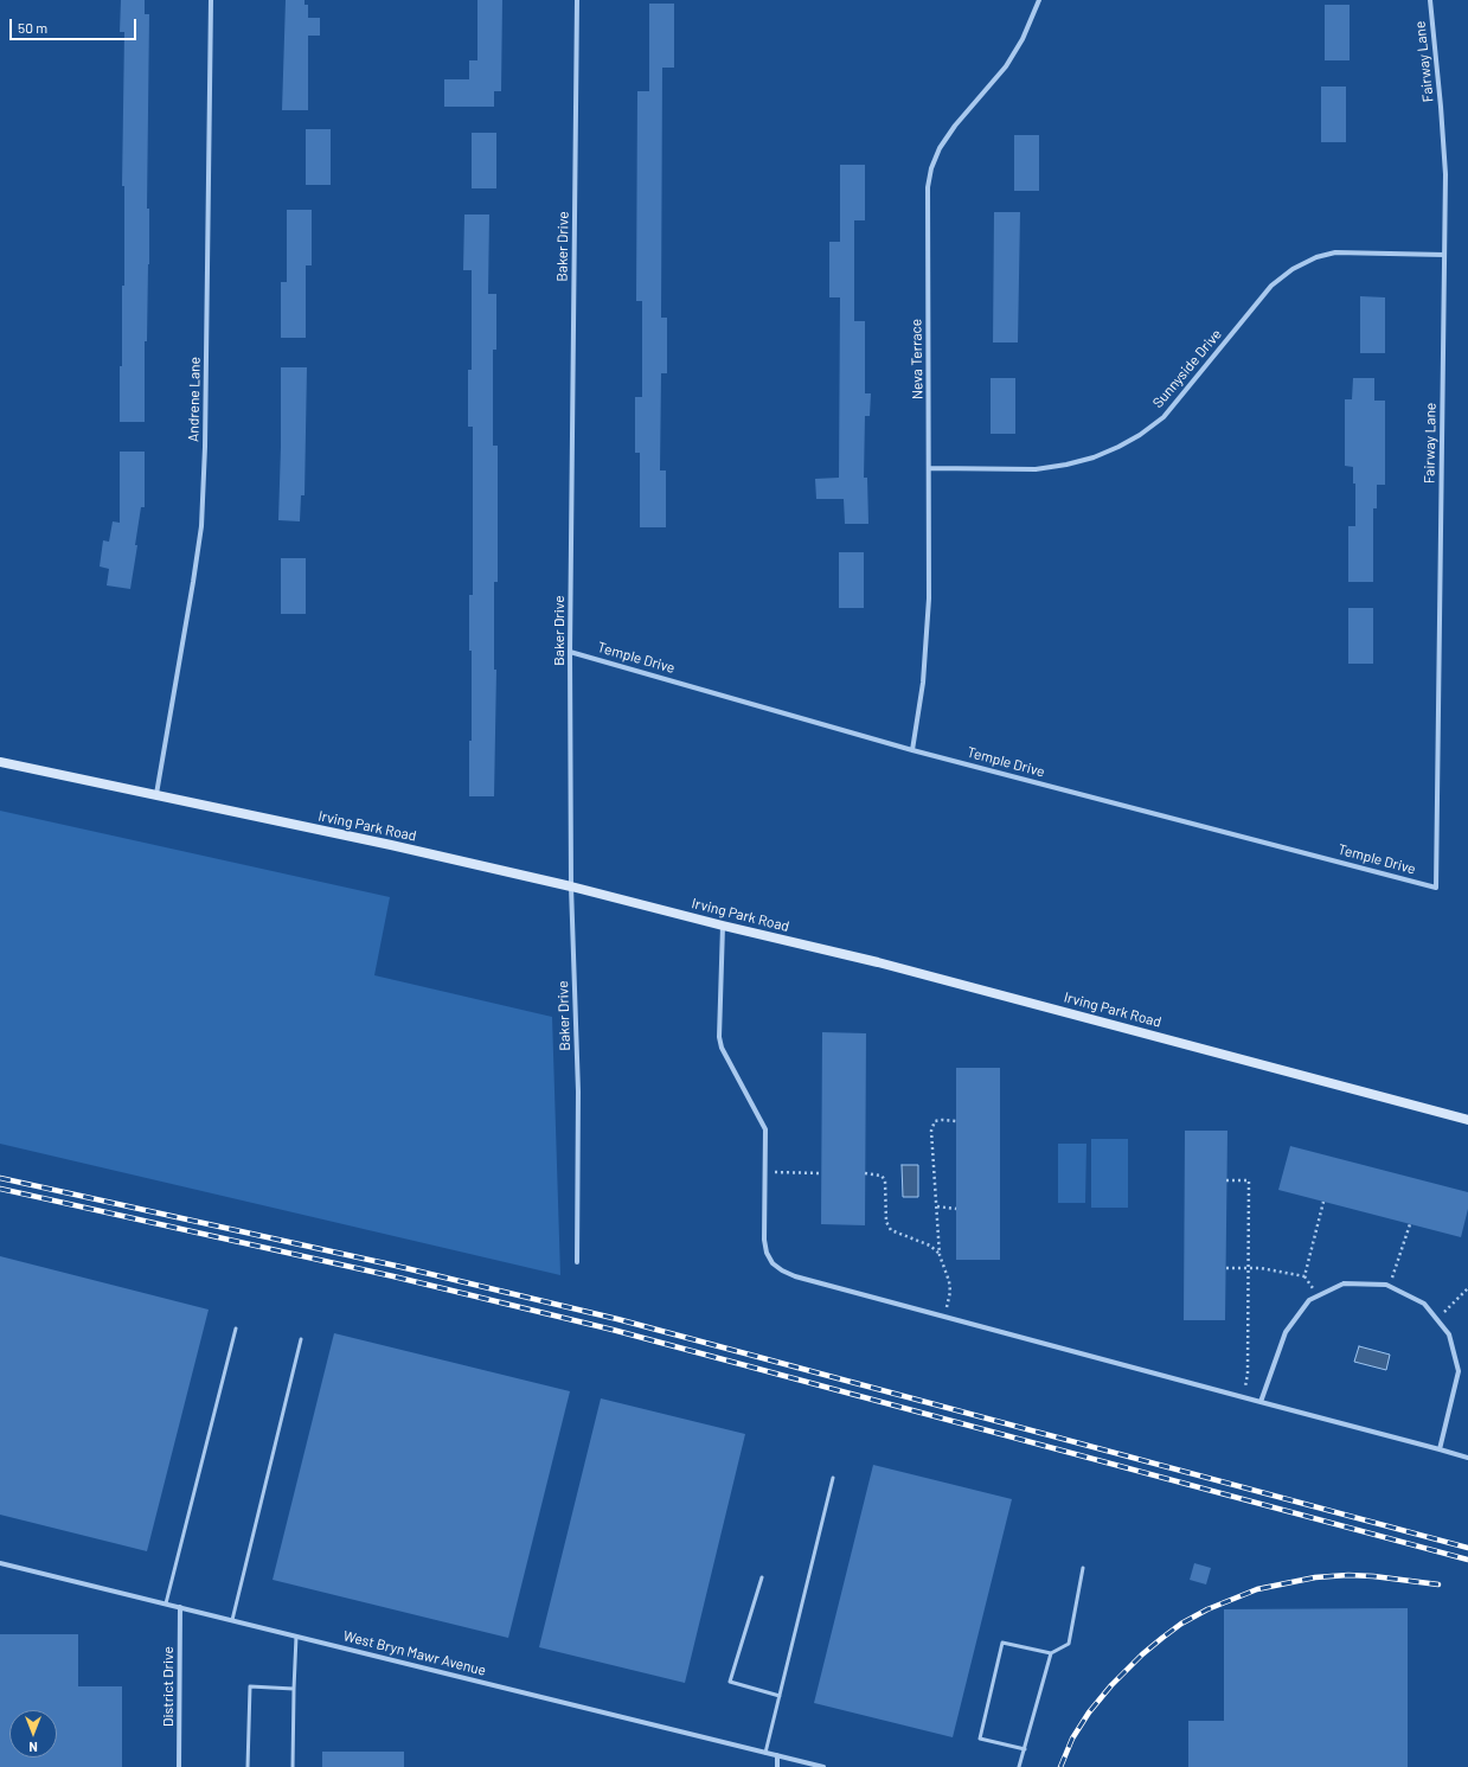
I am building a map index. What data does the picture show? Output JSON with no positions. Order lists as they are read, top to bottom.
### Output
{
  "streets": {
    "main road": ["Irving Park Road"],
    "street": [
      "Fairway Lane",
      "Baker Drive",
      "Neva Terrace",
      "Sunnyside Drive",
      "Andrene Lane",
      "Temple Drive",
      "West Bryn Mawr Avenue",
      "District Drive"
    ]
  },
  "crossings": [
    ["Fairway Lane", "Sunnyside Drive"],
    ["Fairway Lane", "Temple Drive"],
    ["Baker Drive", "Temple Drive"],
    ["Baker Drive", "Irving Park Road"],
    ["Neva Terrace", "Sunnyside Drive"],
    ["Neva Terrace", "Temple Drive"],
    ["Andrene Lane", "Irving Park Road"],
    ["West Bryn Mawr Avenue", "District Drive"]
  ],
  "scale_bar": "50 m",
  "north": "bottom"
}
